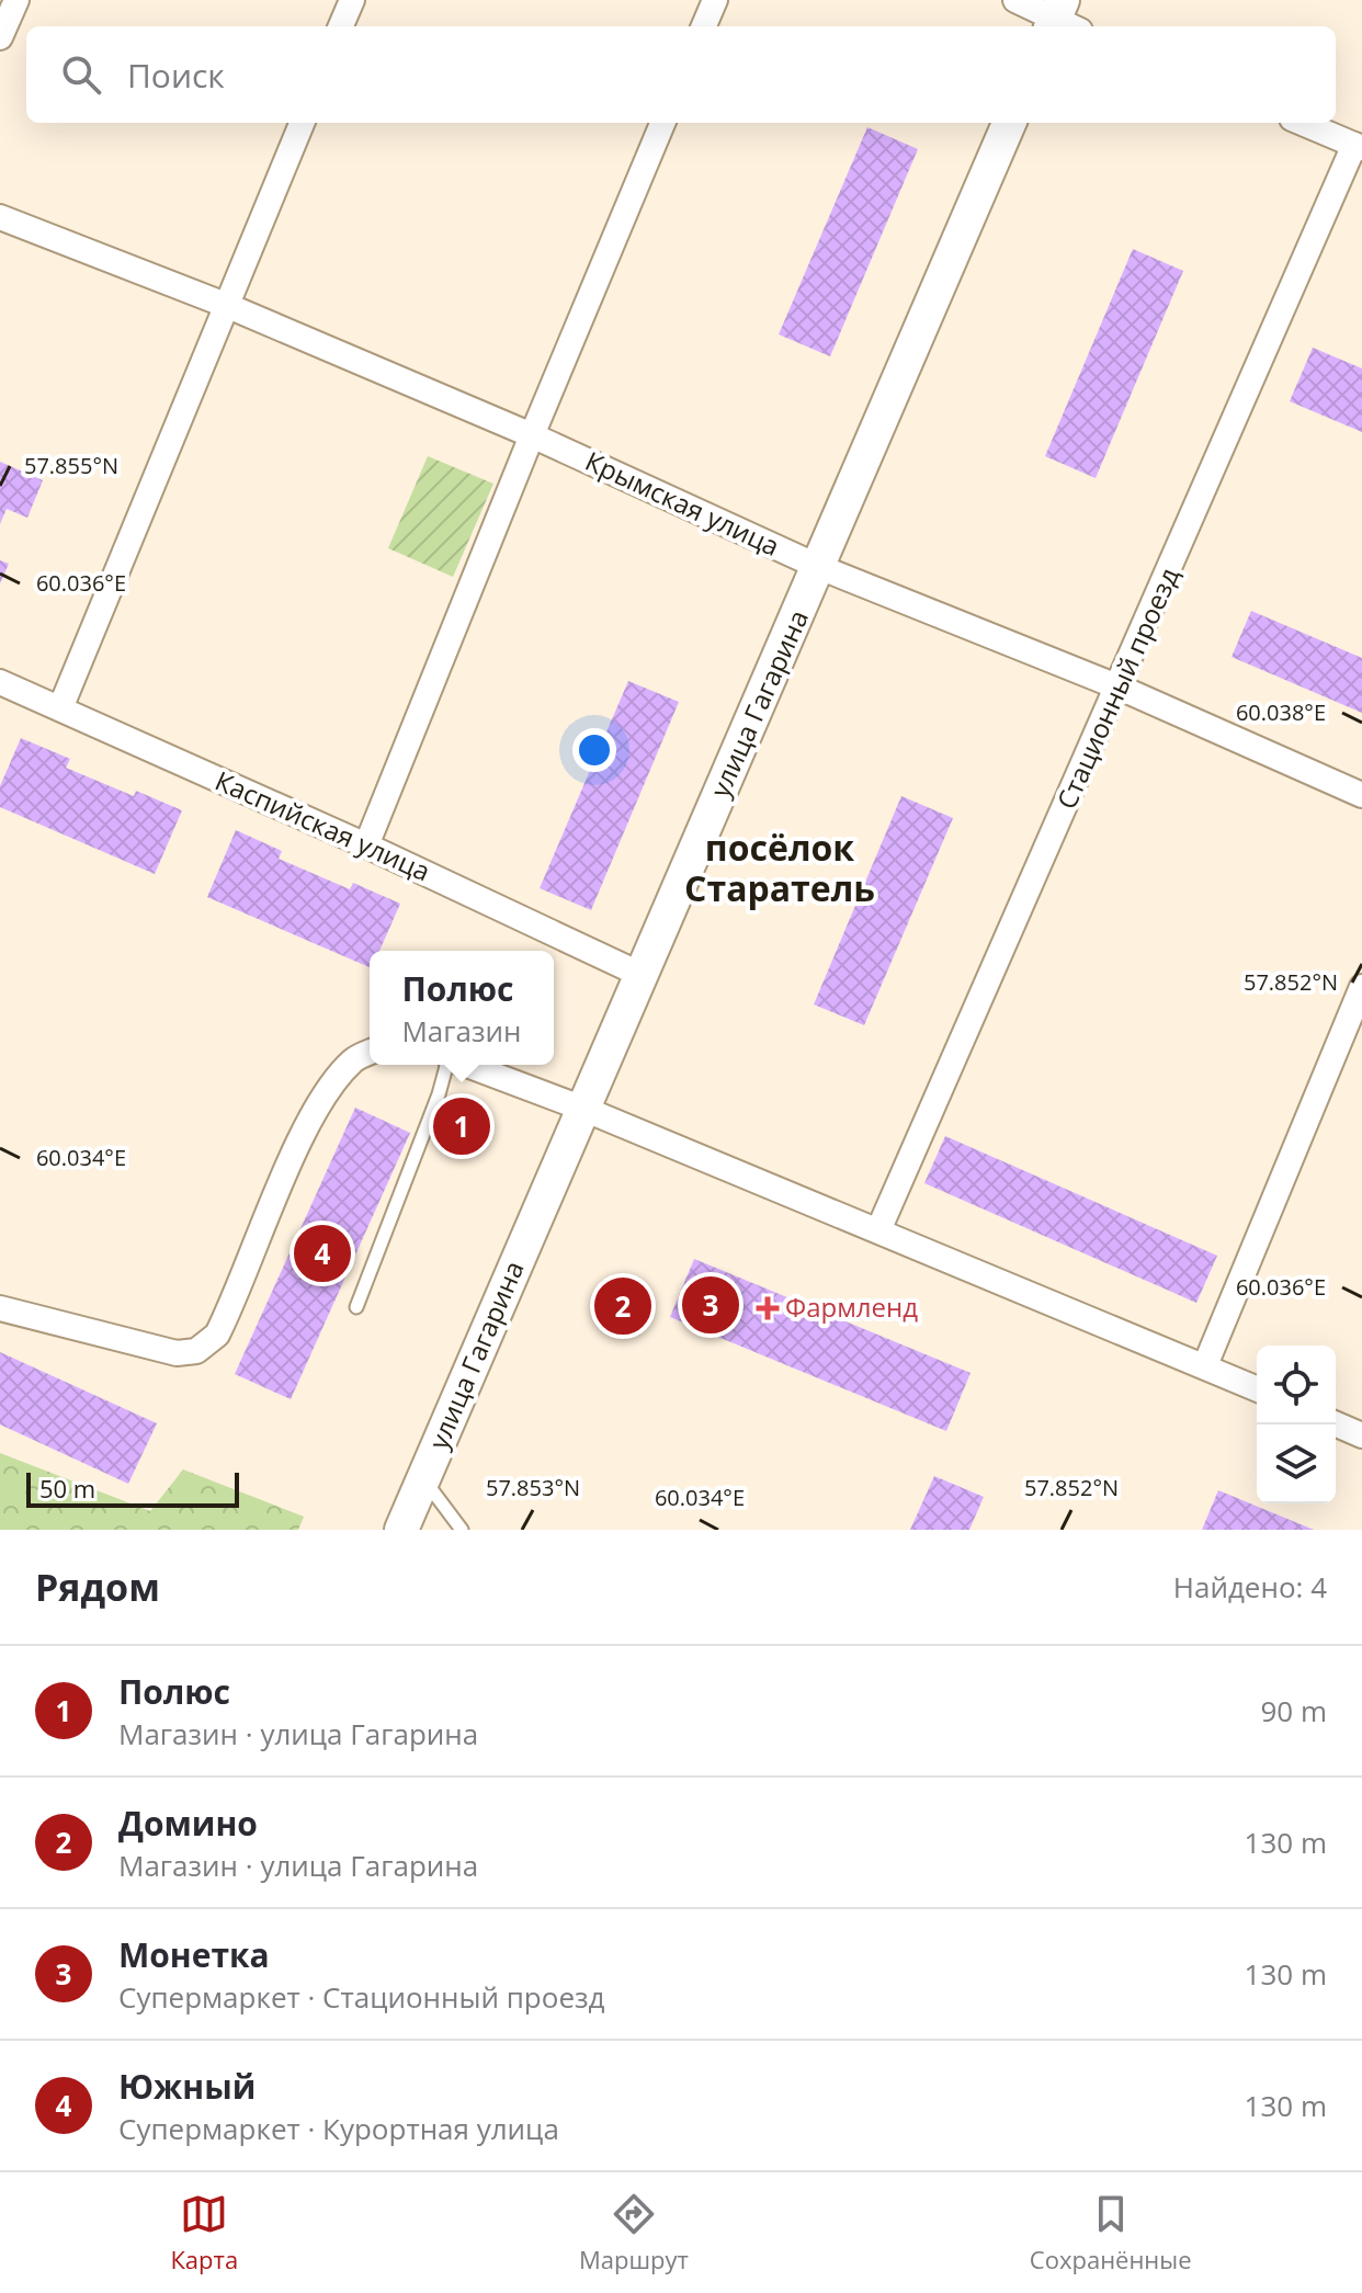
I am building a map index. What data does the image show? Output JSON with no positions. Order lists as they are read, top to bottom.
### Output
{
  "streets": {
    "street": [
      "Крымская улица",
      "Стационный проезд",
      "улица Гагарина",
      "Каспийская улица"
    ]
  },
  "crossings": [
    ["Крымская улица", "Стационный проезд"],
    ["Крымская улица", "улица Гагарина"],
    ["улица Гагарина", "Каспийская улица"]
  ],
  "districts": ["посёлок Старатель"],
  "places": {
    "health": ["Фармленд"]
  },
  "scale_bar": "50 m",
  "page": {
    "search": "Поиск",
    "popup": ["Полюс", "Магазин"],
    "pins": [
      "1",
      "4",
      "3",
      "2"
    ],
    "scale": "50 m",
    "heading": ["Рядом", "Найдено: 4"],
    "list": [
      {
        "mark": "1",
        "name": "Полюс",
        "note": "Магазин · улица Гагарина",
        "value": "90 m"
      },
      {
        "mark": "2",
        "name": "Домино",
        "note": "Магазин · улица Гагарина",
        "value": "130 m"
      },
      {
        "mark": "3",
        "name": "Монетка",
        "note": "Супермаркет · Стационный проезд",
        "value": "130 m"
      },
      {
        "mark": "4",
        "name": "Южный",
        "note": "Супермаркет · Курортная улица",
        "value": "130 m"
      }
    ],
    "nav": ["Карта", "Маршрут", "Сохранённые"]
  },
  "coordinates": [
    "57.855°N",
    "60.036°E",
    "60.038°E",
    "57.852°N",
    "60.034°E",
    "57.853°N"
  ]
}
